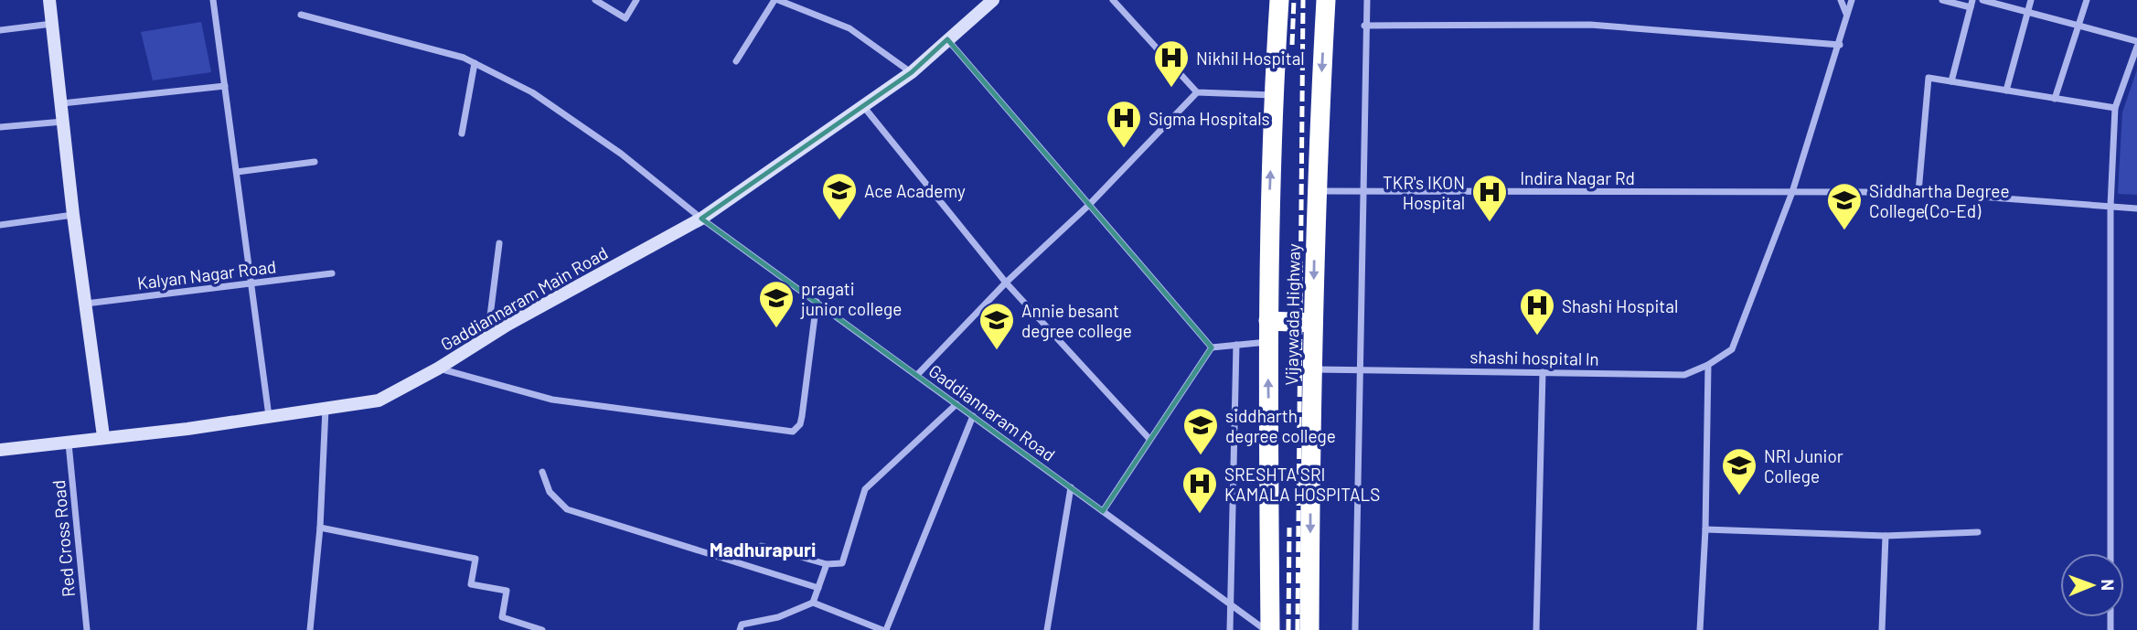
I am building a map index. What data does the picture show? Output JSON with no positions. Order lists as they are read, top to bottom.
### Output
{
  "streets": {
    "highway": ["Vijaywada Highway"],
    "main road": ["Gaddiannaram Main Road"],
    "street": [
      "Indira Nagar Rd",
      "Kalyan Nagar Road",
      "shashi hospital ln",
      "Gaddiannaram Road",
      "Red Cross Road"
    ]
  },
  "crossings": [
    ["Indira Nagar Rd", "Vijaywada Highway"],
    ["Indira Nagar Rd", "shashi hospital ln"],
    ["Gaddiannaram Main Road", "Gaddiannaram Road"],
    ["Gaddiannaram Main Road", "Red Cross Road"],
    ["Vijaywada Highway", "shashi hospital ln"],
    ["Vijaywada Highway", "Gaddiannaram Road"]
  ],
  "districts": ["Madhurapuri"],
  "places": {
    "hospital": [
      "Nikhil Hospital",
      "Sigma Hospitals",
      "TKR's IKON Hospital",
      "Shashi Hospital",
      "SRESHTA SRI KAMALA HOSPITALS"
    ],
    "school or university": [
      "Ace Academy",
      "Siddhartha Degree College(Co-Ed)",
      "pragati junior college",
      "Annie besant degree college",
      "siddharth degree college",
      "NRI Junior College"
    ]
  },
  "north": "right"
}
